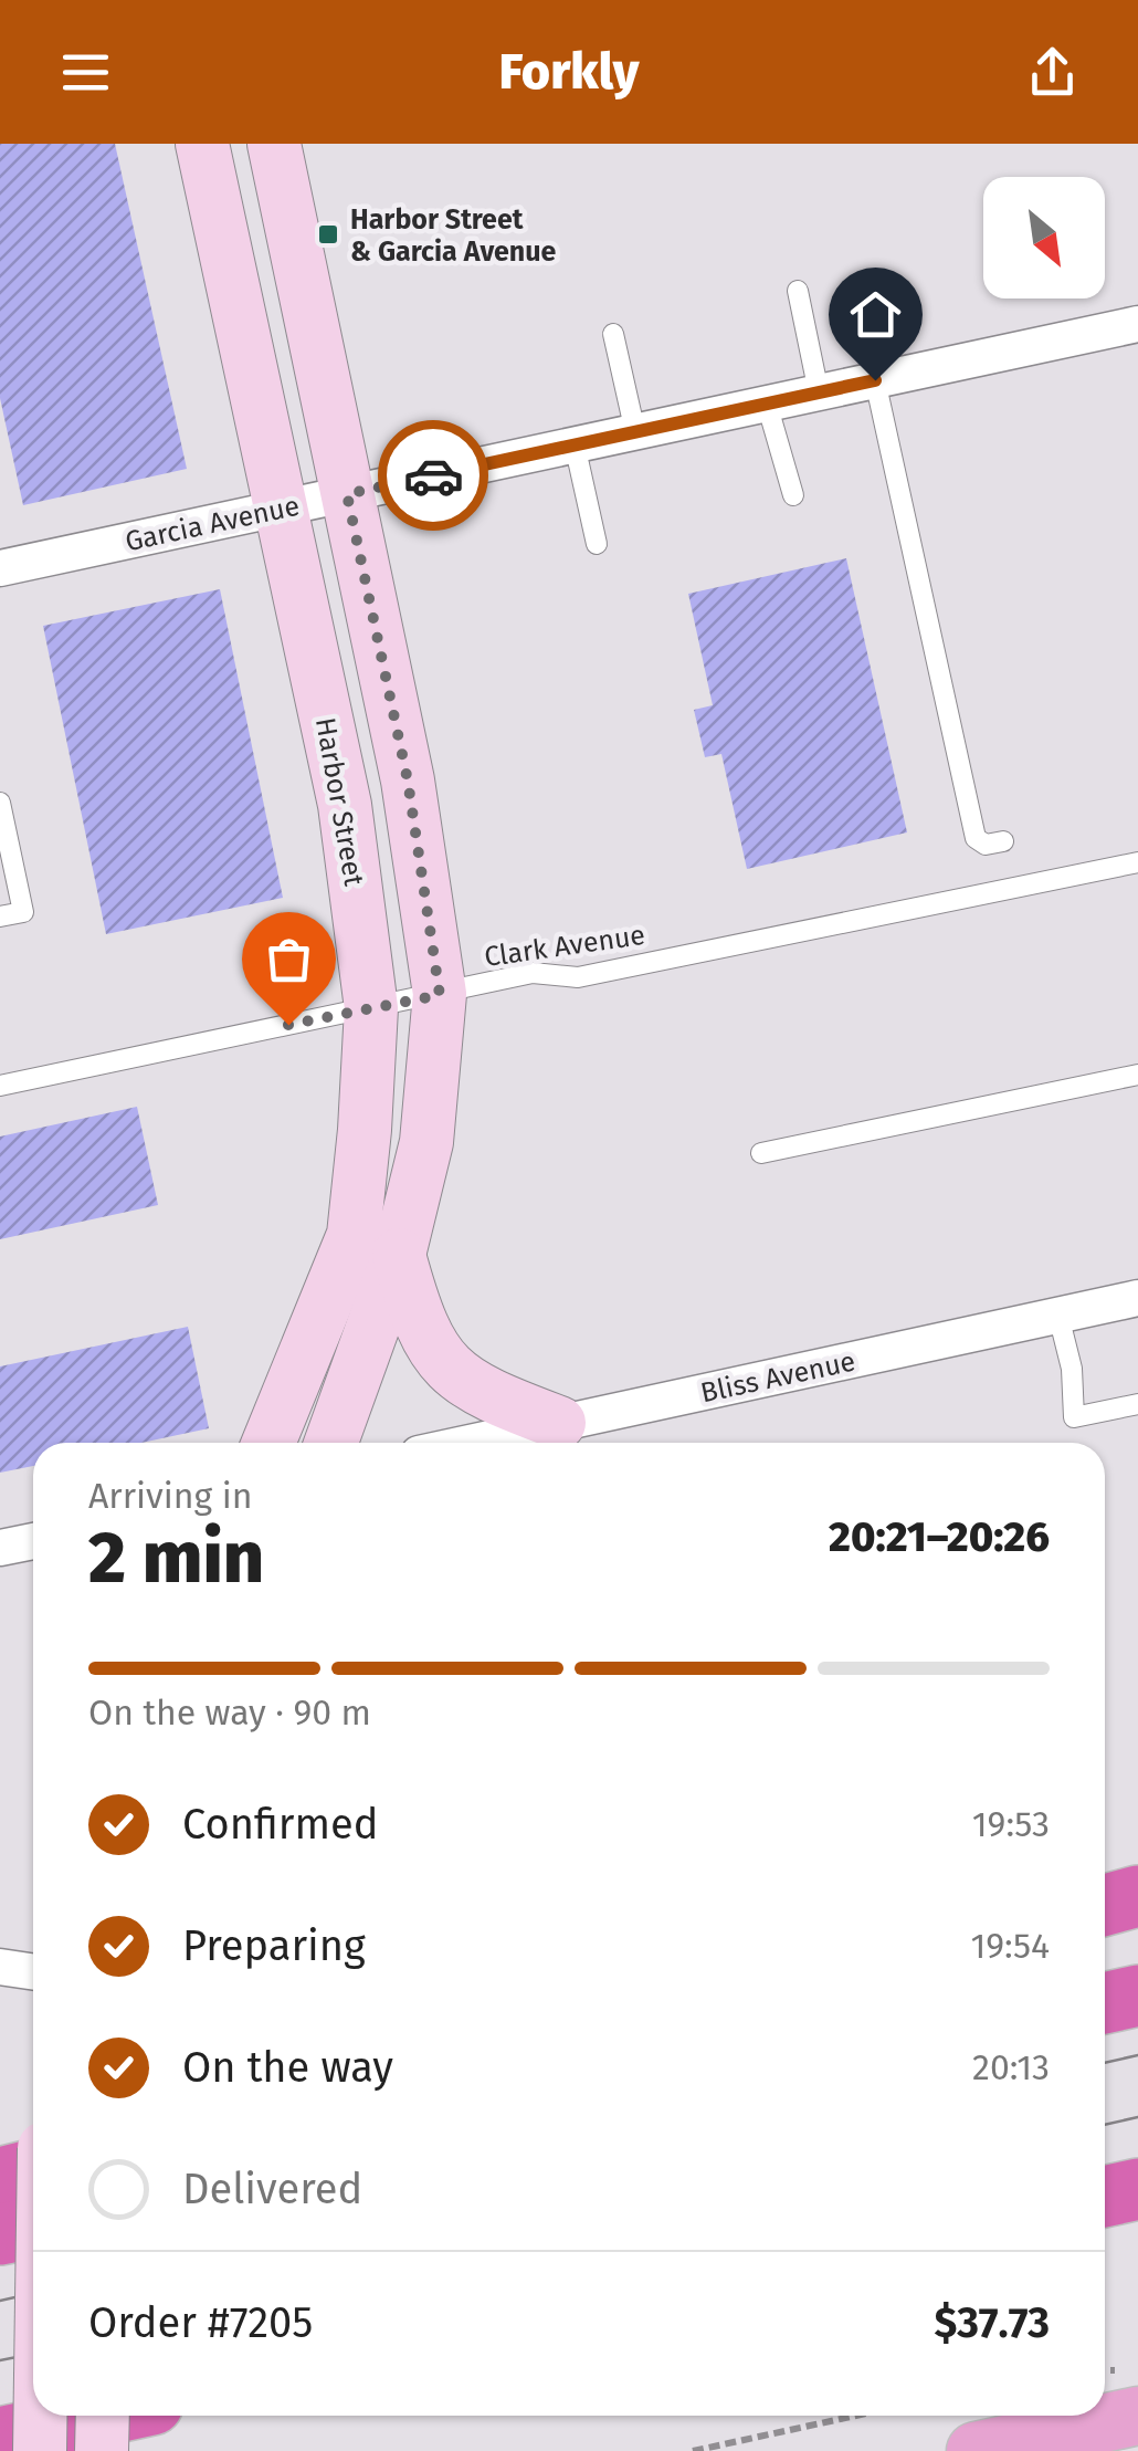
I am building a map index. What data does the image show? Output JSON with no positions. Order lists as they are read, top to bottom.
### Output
{
  "streets": {
    "street": ["Garcia Avenue", "Harbor Street", "Bliss Avenue"],
    "lane": ["Clark Avenue"]
  },
  "crossings": [
    ["Garcia Avenue", "Harbor Street"],
    ["Harbor Street", "Clark Avenue"]
  ],
  "places": {
    "transit": ["Harbor Street & Garcia Avenue"]
  },
  "north": "bottom right",
  "page": {
    "header": "Forkly",
    "heading": ["2 min", "Arriving in", "20:21–20:26"],
    "panel": ["Order #7205", "$37.73"],
    "bar": "On the way · 90 m",
    "list": [
      ["Confirmed", "19:53"],
      ["Preparing", "19:54"],
      ["On the way", "20:13"],
      "Delivered"
    ]
  }
}
